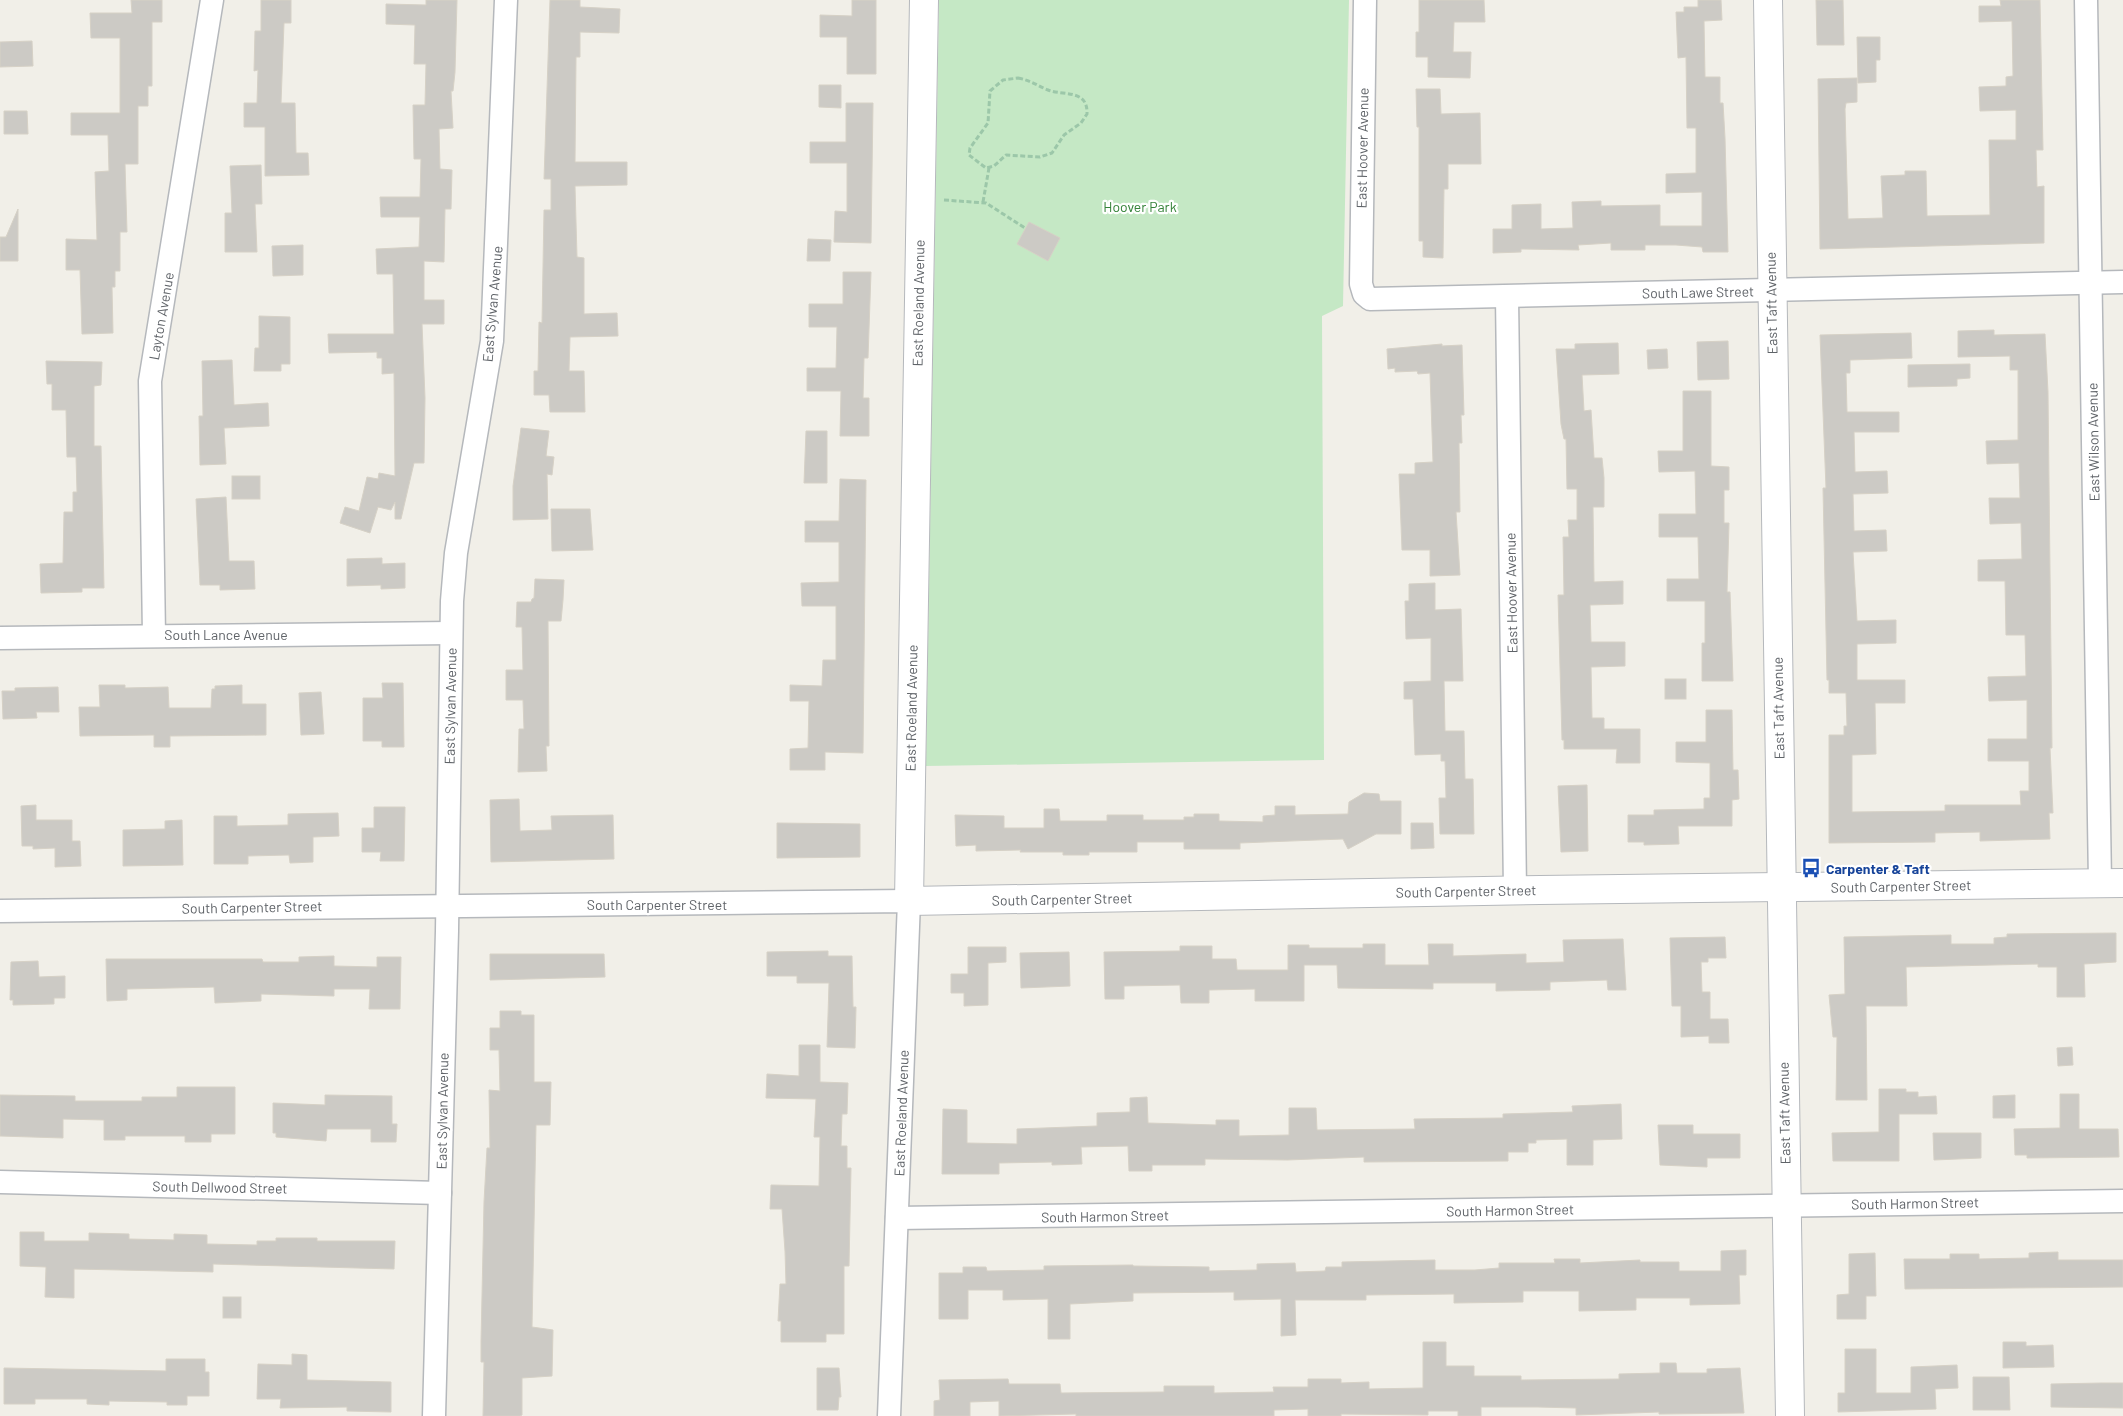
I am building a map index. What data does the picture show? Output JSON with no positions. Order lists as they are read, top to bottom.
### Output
{
  "streets": {
    "street": [
      "East Hoover Avenue",
      "South Lawe Street",
      "East Roeland Avenue",
      "East Taft Avenue",
      "East Sylvan Avenue",
      "Layton Avenue",
      "East Wilson Avenue",
      "South Lance Avenue",
      "South Carpenter Street",
      "South Dellwood Street",
      "South Harmon Street"
    ]
  },
  "crossings": [
    ["East Hoover Avenue", "South Lawe Street"],
    ["East Hoover Avenue", "South Carpenter Street"],
    ["South Lawe Street", "East Taft Avenue"],
    ["South Lawe Street", "East Wilson Avenue"],
    ["East Roeland Avenue", "South Carpenter Street"],
    ["East Roeland Avenue", "South Harmon Street"],
    ["East Taft Avenue", "South Carpenter Street"],
    ["East Taft Avenue", "South Harmon Street"],
    ["East Sylvan Avenue", "South Lance Avenue"],
    ["East Sylvan Avenue", "South Carpenter Street"],
    ["East Sylvan Avenue", "South Dellwood Street"],
    ["Layton Avenue", "South Lance Avenue"],
    ["East Wilson Avenue", "South Carpenter Street"]
  ],
  "parks": ["Hoover Park"],
  "places": {
    "bus stop": ["Carpenter & Taft"]
  }
}
